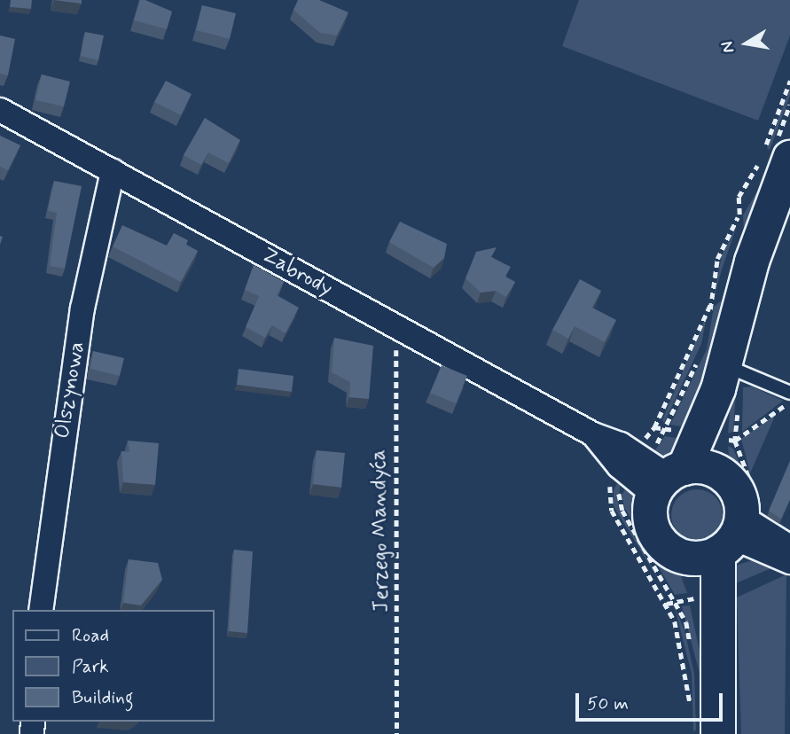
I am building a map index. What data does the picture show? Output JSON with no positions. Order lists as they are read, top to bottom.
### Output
{
  "streets": {
    "street": ["Zabrody", "Olszynowa"],
    "path": ["Jerzego Mandyća"]
  },
  "crossings": [
    ["Zabrody", "Olszynowa"],
    ["Zabrody", "Jerzego Mandyća"]
  ],
  "legend": ["Road", "Park", "Building"],
  "scale_bar": "50 m",
  "north": "left"
}
